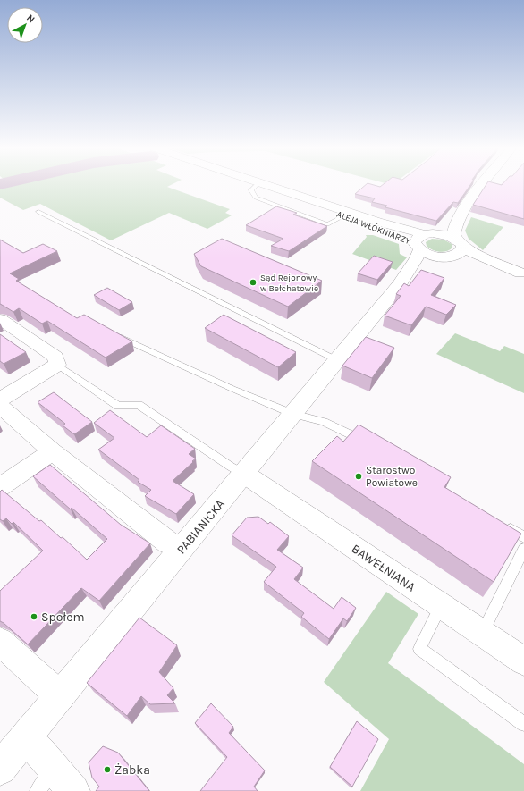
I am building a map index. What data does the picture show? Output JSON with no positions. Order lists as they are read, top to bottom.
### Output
{
  "streets": {
    "main road": ["ALEJA WŁÓKNIARZY", "PABIANICKA"],
    "street": ["BAWEŁNIANA"]
  },
  "crossings": [
    ["ALEJA WŁÓKNIARZY", "PABIANICKA"],
    ["PABIANICKA", "BAWEŁNIANA"]
  ],
  "places": [
    "Sąd Rejonowy w Bełchatowie",
    "Starostwo Powiatowe",
    "Społem",
    "Żabka"
  ],
  "north": "top right"
}
